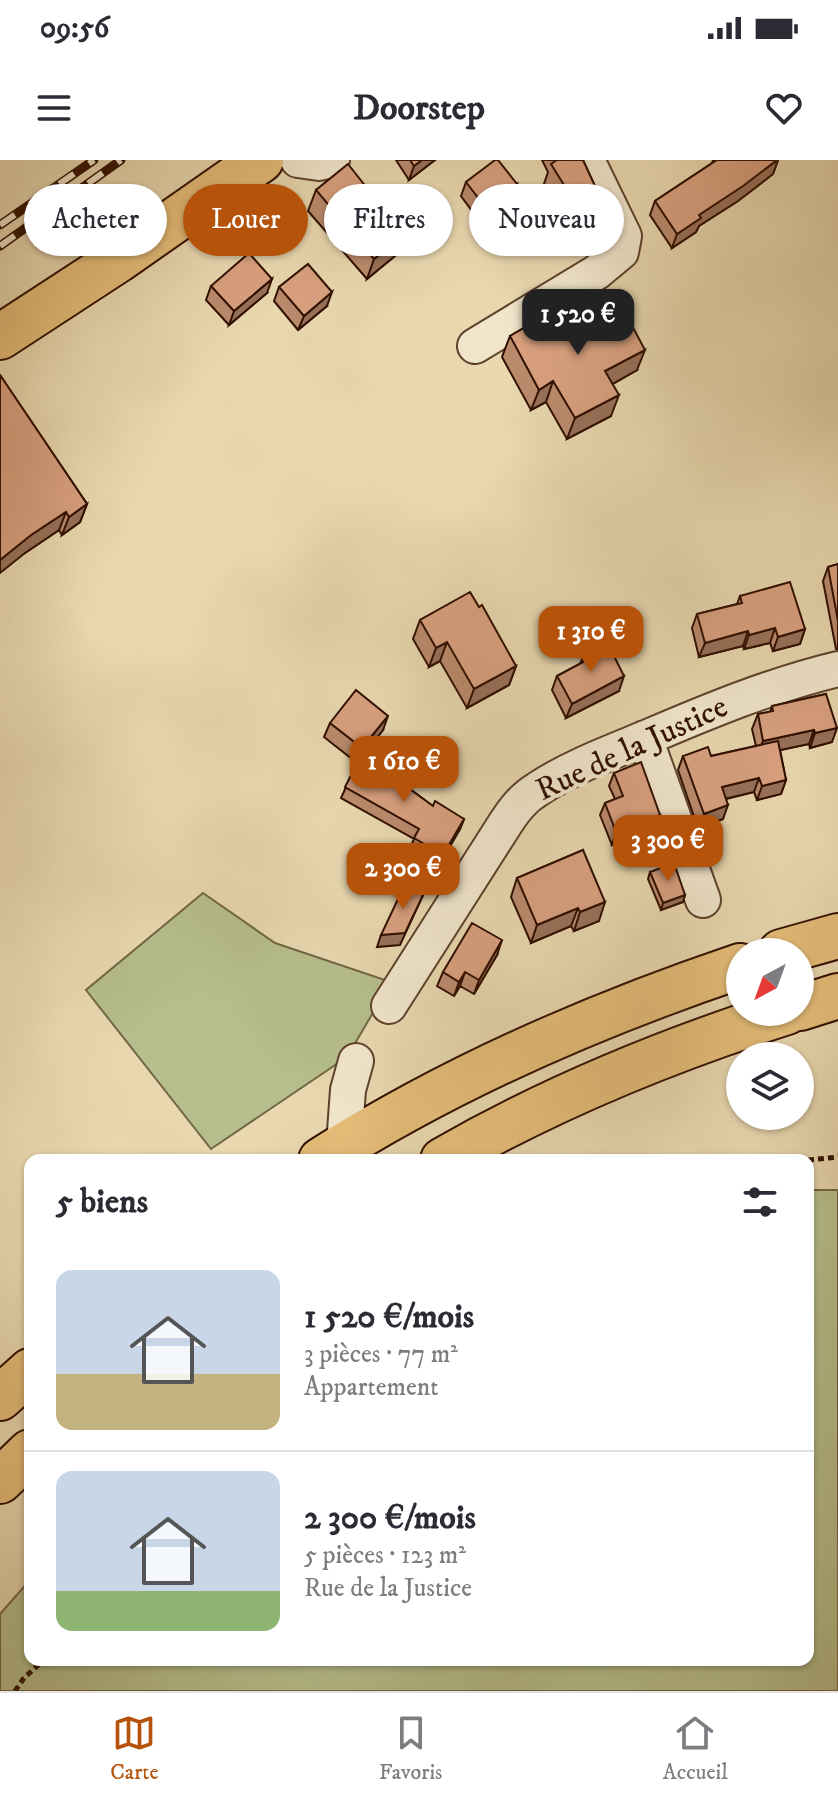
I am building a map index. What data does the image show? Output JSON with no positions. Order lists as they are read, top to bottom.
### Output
{
  "streets": {
    "street": ["Rue de la Justice"]
  },
  "north": "bottom left",
  "page": {
    "status": "09:56",
    "header": "Doorstep",
    "chip": [
      "Acheter",
      "Louer",
      "Filtres",
      "Nouveau"
    ],
    "price": [
      "1 520 €",
      "1 310 €",
      "1 610 €",
      "3 300 €",
      "2 300 €"
    ],
    "heading": "5 biens",
    "list": [
      {
        "name": "1 520 €/mois",
        "note": "3 pièces · 77 m² · Appartement"
      },
      {
        "name": "2 300 €/mois",
        "note": "5 pièces · 123 m² · Rue de la Justice"
      }
    ],
    "tabs": ["Carte", "Favoris", "Accueil"]
  }
}
